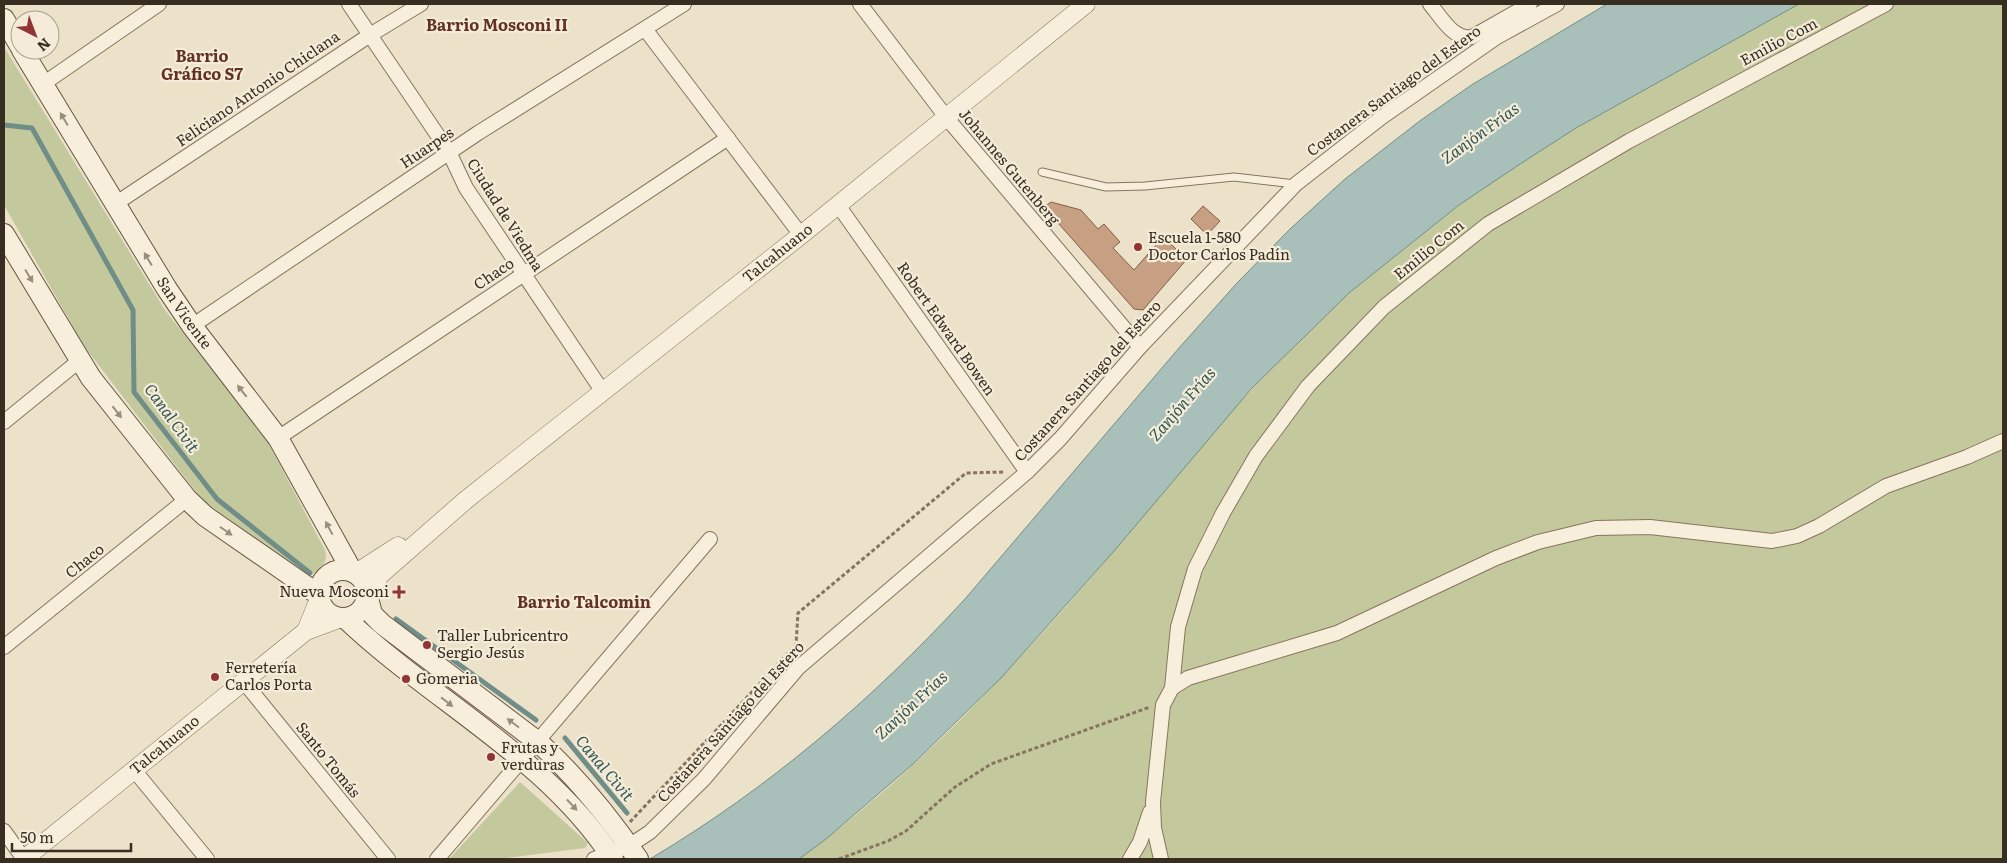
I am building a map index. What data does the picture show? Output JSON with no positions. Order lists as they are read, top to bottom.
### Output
{
  "streets": {
    "main road": ["San Vicente"],
    "street": [
      "Emilio Com",
      "Feliciano Antonio Chiclana",
      "Costanera Santiago del Estero",
      "Huarpes",
      "Johannes Gutenberg",
      "Ciudad de Viedma",
      "Talcahuano",
      "Chaco",
      "Robert Edward Bowen",
      "Santo Tomás"
    ]
  },
  "crossings": [
    ["Feliciano Antonio Chiclana", "Ciudad de Viedma"],
    ["Feliciano Antonio Chiclana", "San Vicente"],
    ["Costanera Santiago del Estero", "Johannes Gutenberg"],
    ["Costanera Santiago del Estero", "Robert Edward Bowen"],
    ["Huarpes", "Ciudad de Viedma"],
    ["Huarpes", "San Vicente"],
    ["Johannes Gutenberg", "Talcahuano"],
    ["Ciudad de Viedma", "Talcahuano"],
    ["Ciudad de Viedma", "Chaco"],
    ["Talcahuano", "San Vicente"],
    ["Talcahuano", "Robert Edward Bowen"],
    ["Talcahuano", "Santo Tomás"],
    ["Chaco", "San Vicente"]
  ],
  "districts": ["Barrio Mosconi II", "Barrio Gráfico S7", "Barrio Talcomin"],
  "water": ["Zanjón Frías", "Canal Civit"],
  "places": {
    "other": [
      "Escuela 1-580 Doctor Carlos Padín",
      "Taller Lubricentro Sergio Jesús",
      "Ferretería Carlos Porta",
      "Gomeria",
      "Frutas y verduras"
    ],
    "health": ["Nueva Mosconi"]
  },
  "scale_bar": "50 m",
  "north": "bottom right"
}
